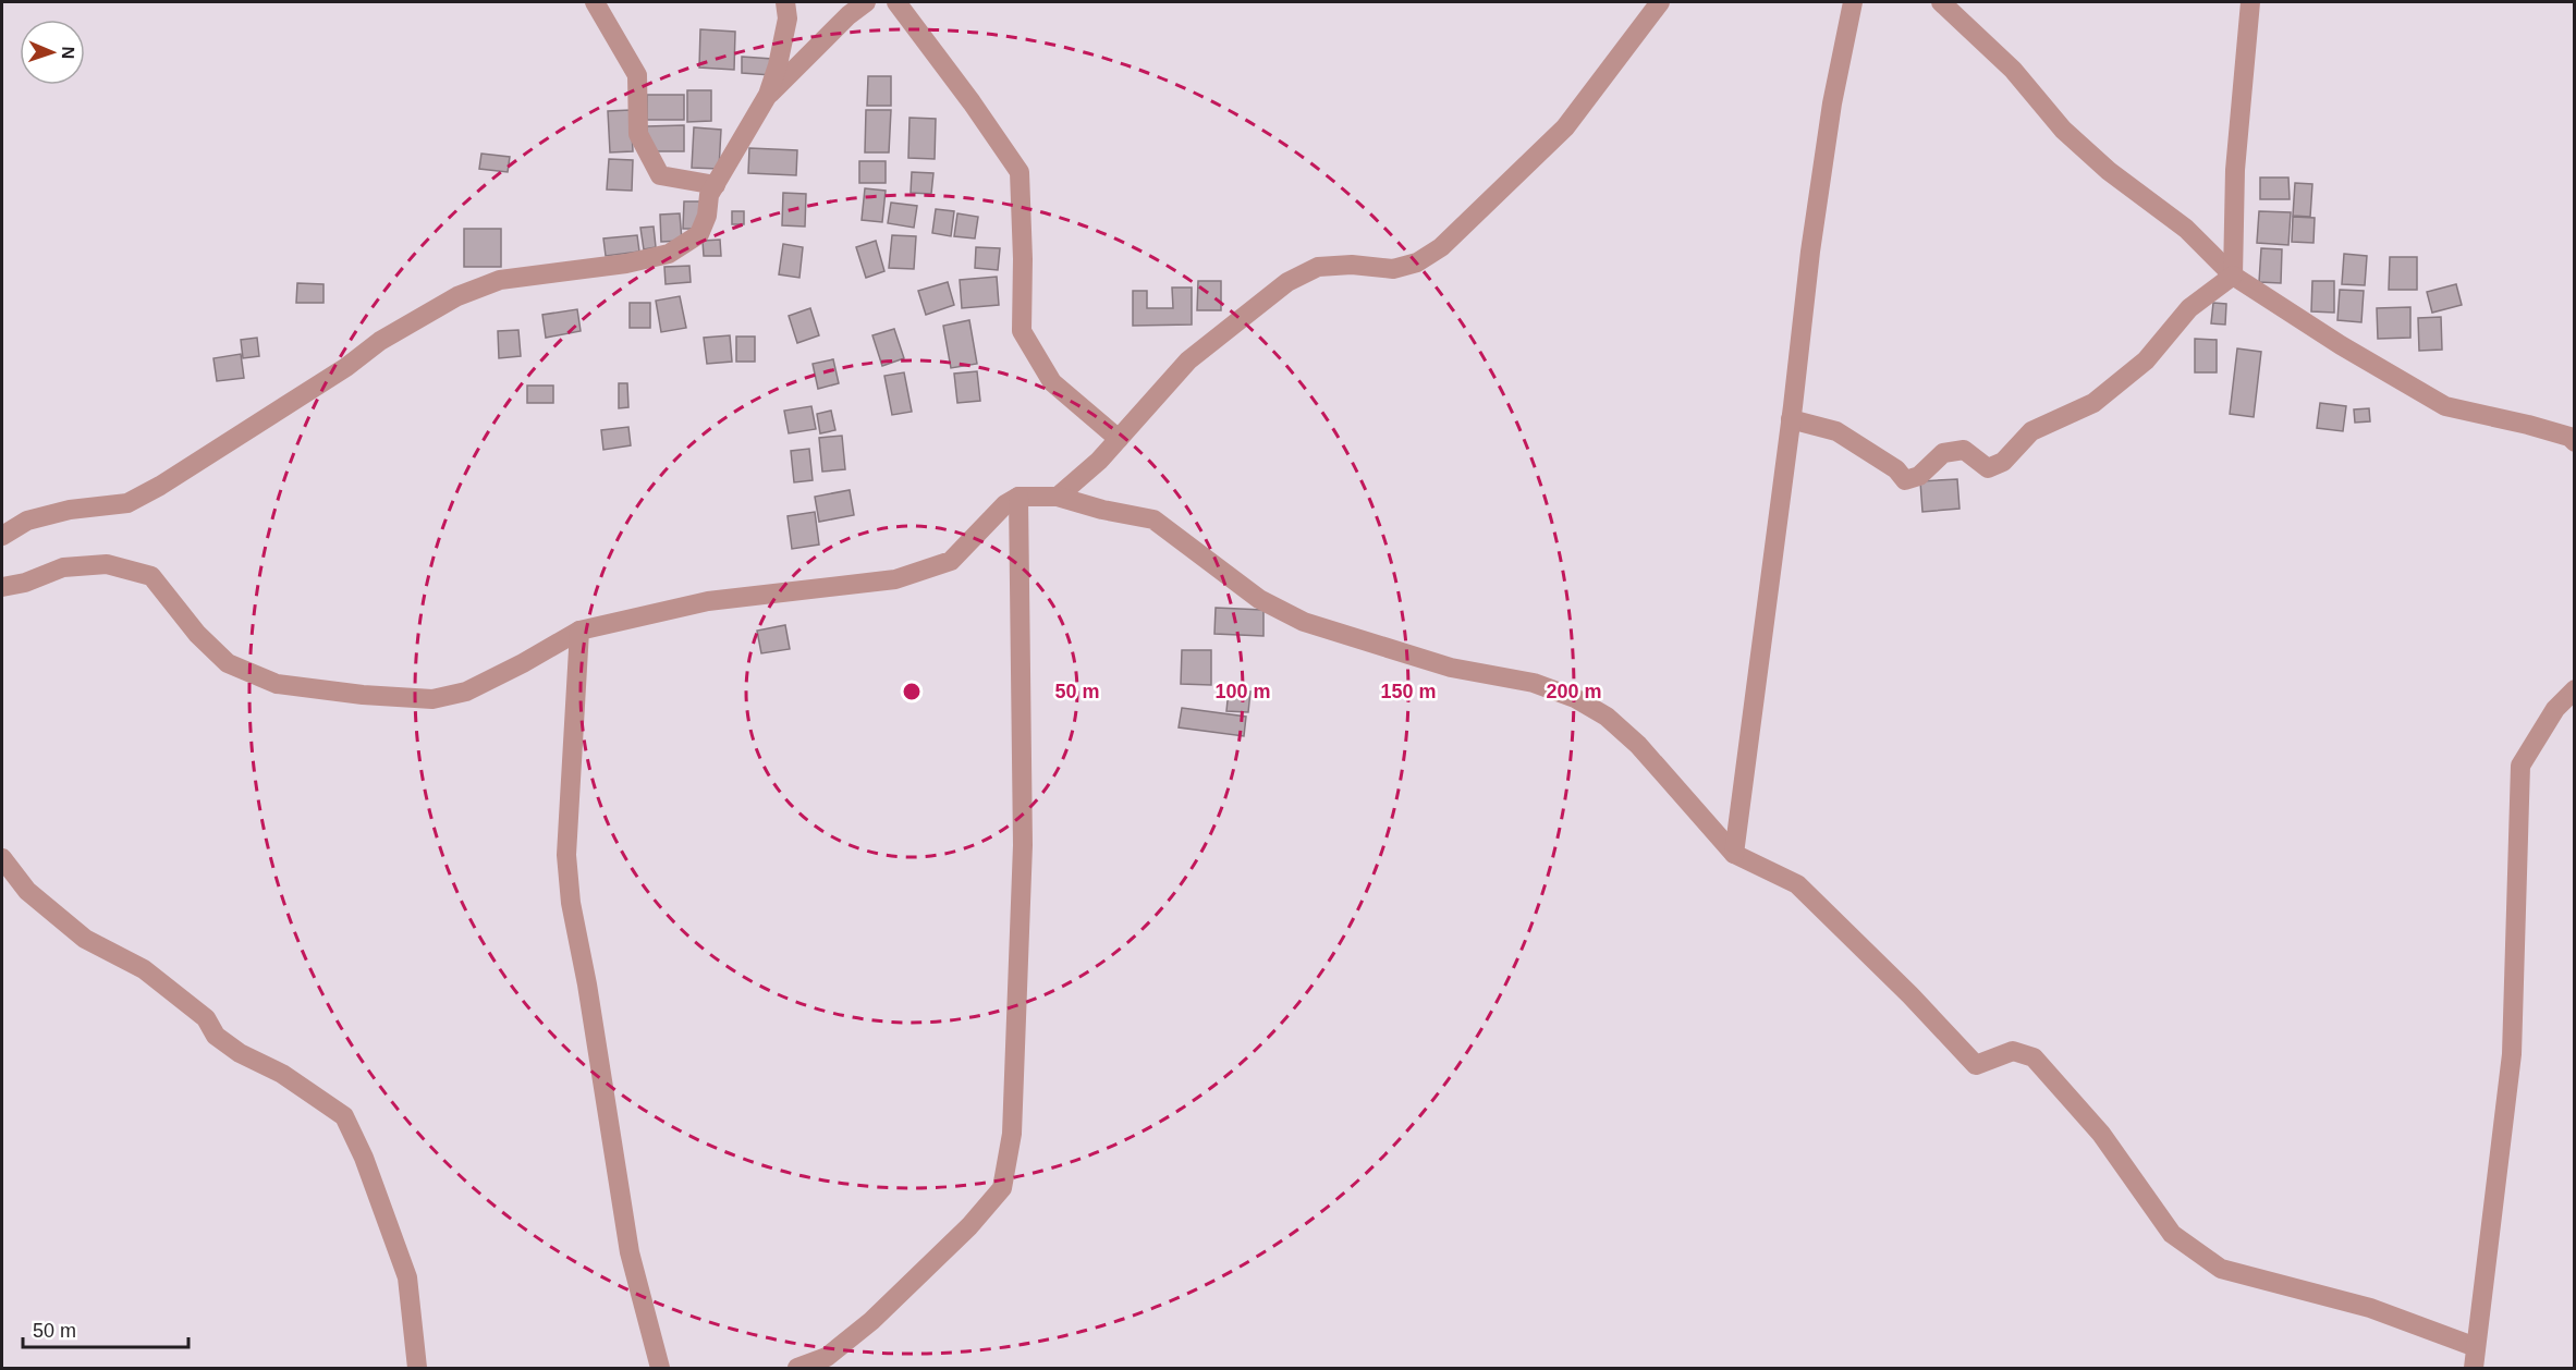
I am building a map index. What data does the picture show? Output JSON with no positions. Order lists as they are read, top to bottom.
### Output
{
  "scale_bar": "50 m",
  "north": "right",
  "rings": [
    "50 m",
    "100 m",
    "150 m",
    "200 m"
  ]
}
